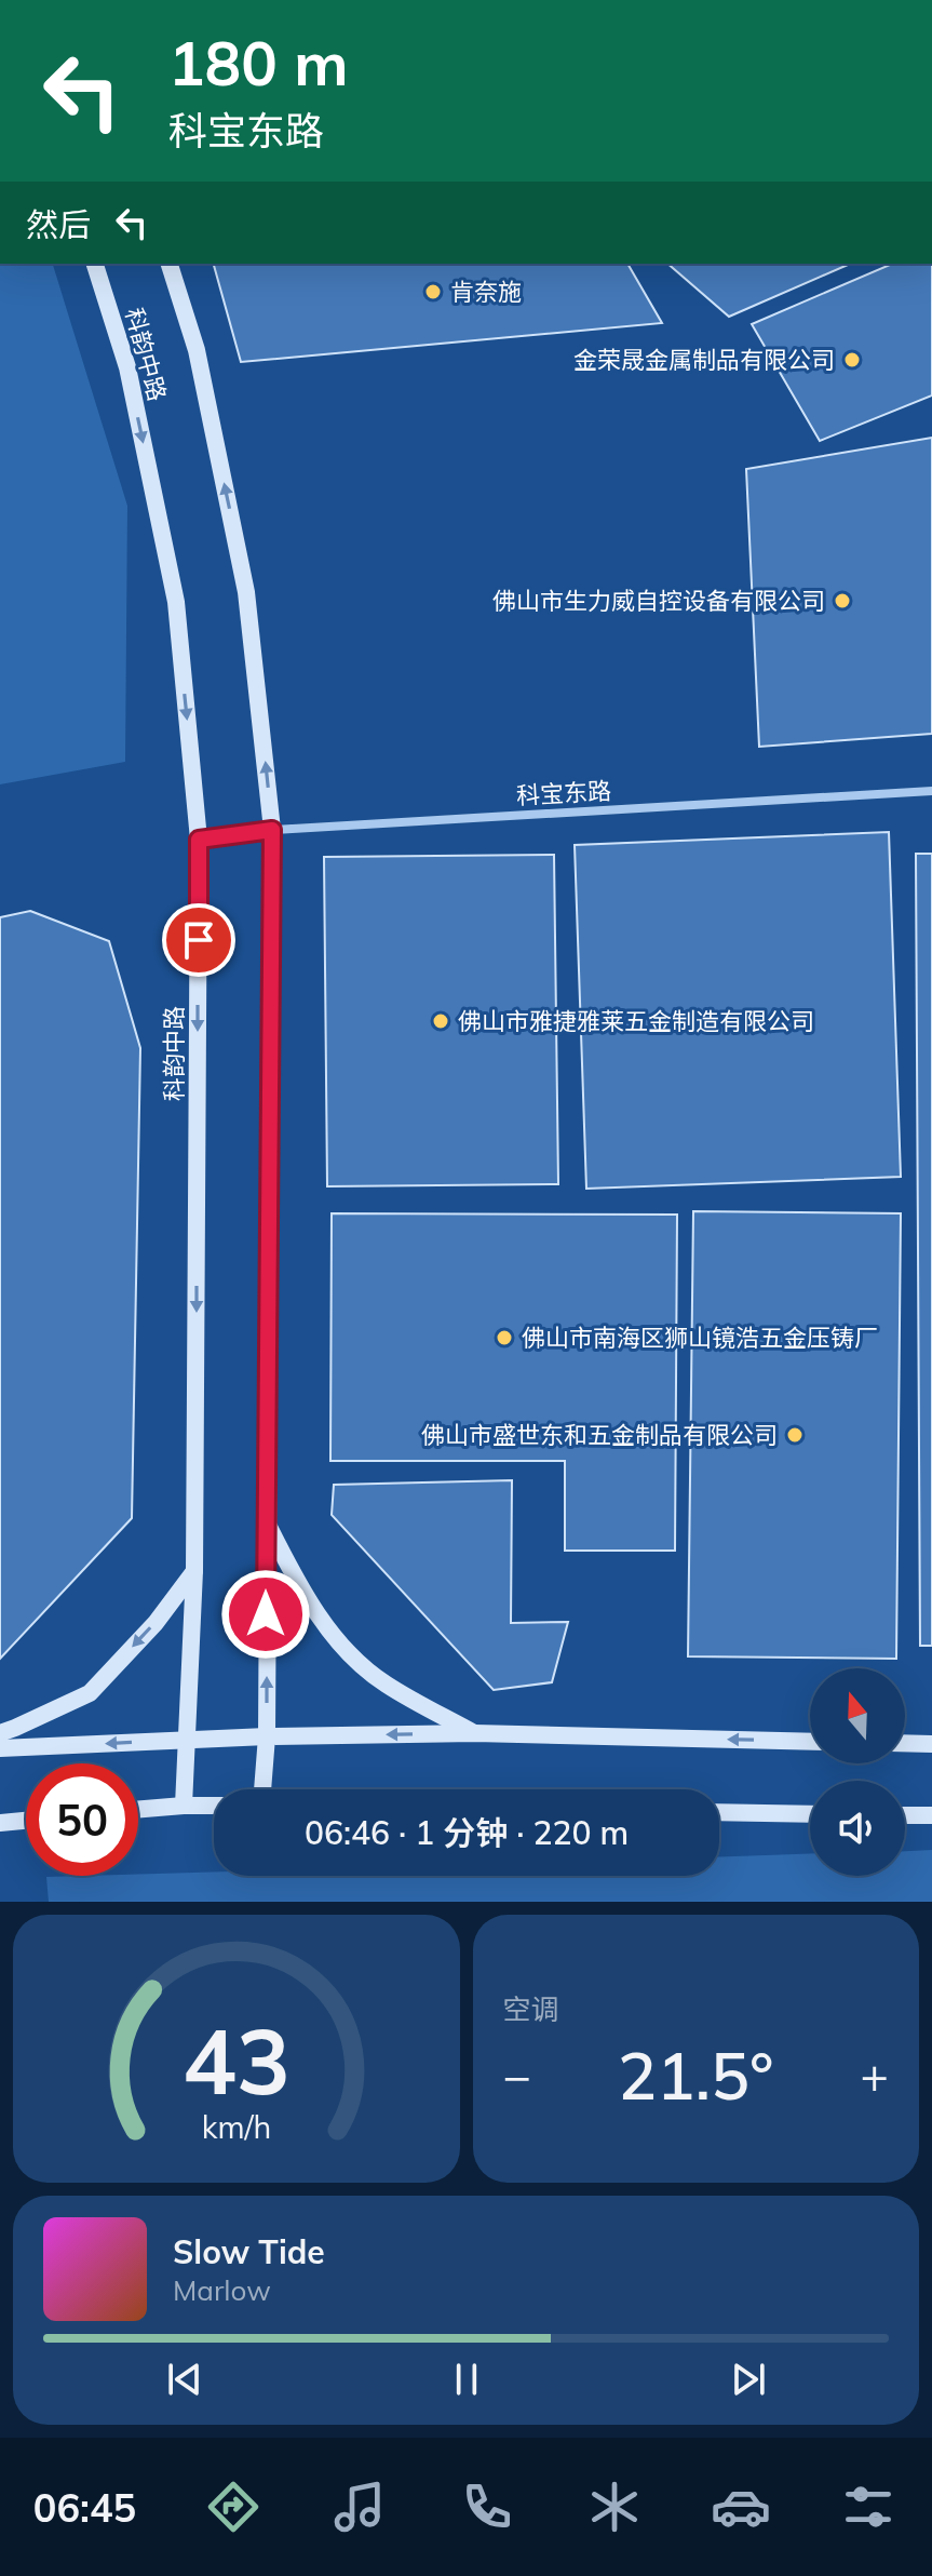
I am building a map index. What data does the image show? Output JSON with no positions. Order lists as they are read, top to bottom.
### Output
{
  "streets": {
    "main road": ["科韵中路"],
    "street": ["科宝东路"]
  },
  "crossings": [
    ["科韵中路", "科宝东路"]
  ],
  "places": [
    "肯奈施",
    "金荣晟金属制品有限公司",
    "佛山市生力威自控设备有限公司",
    "佛山市雅捷雅莱五金制造有限公司",
    "佛山市南海区狮山镜浩五金压铸厂",
    "佛山市盛世东和五金制品有限公司"
  ],
  "north": "top",
  "page": {
    "turn": ["180 m", "科宝东路"],
    "then": "然后",
    "limit": "50",
    "trip": "06:46 · 1 分钟 · 220 m",
    "tile": "空调",
    "heat": ["−", "21.5°", "+"],
    "song": ["Slow Tide", "Marlow"],
    "tabs": "06:45",
    "gauge": ["43", "km/h"]
  }
}
